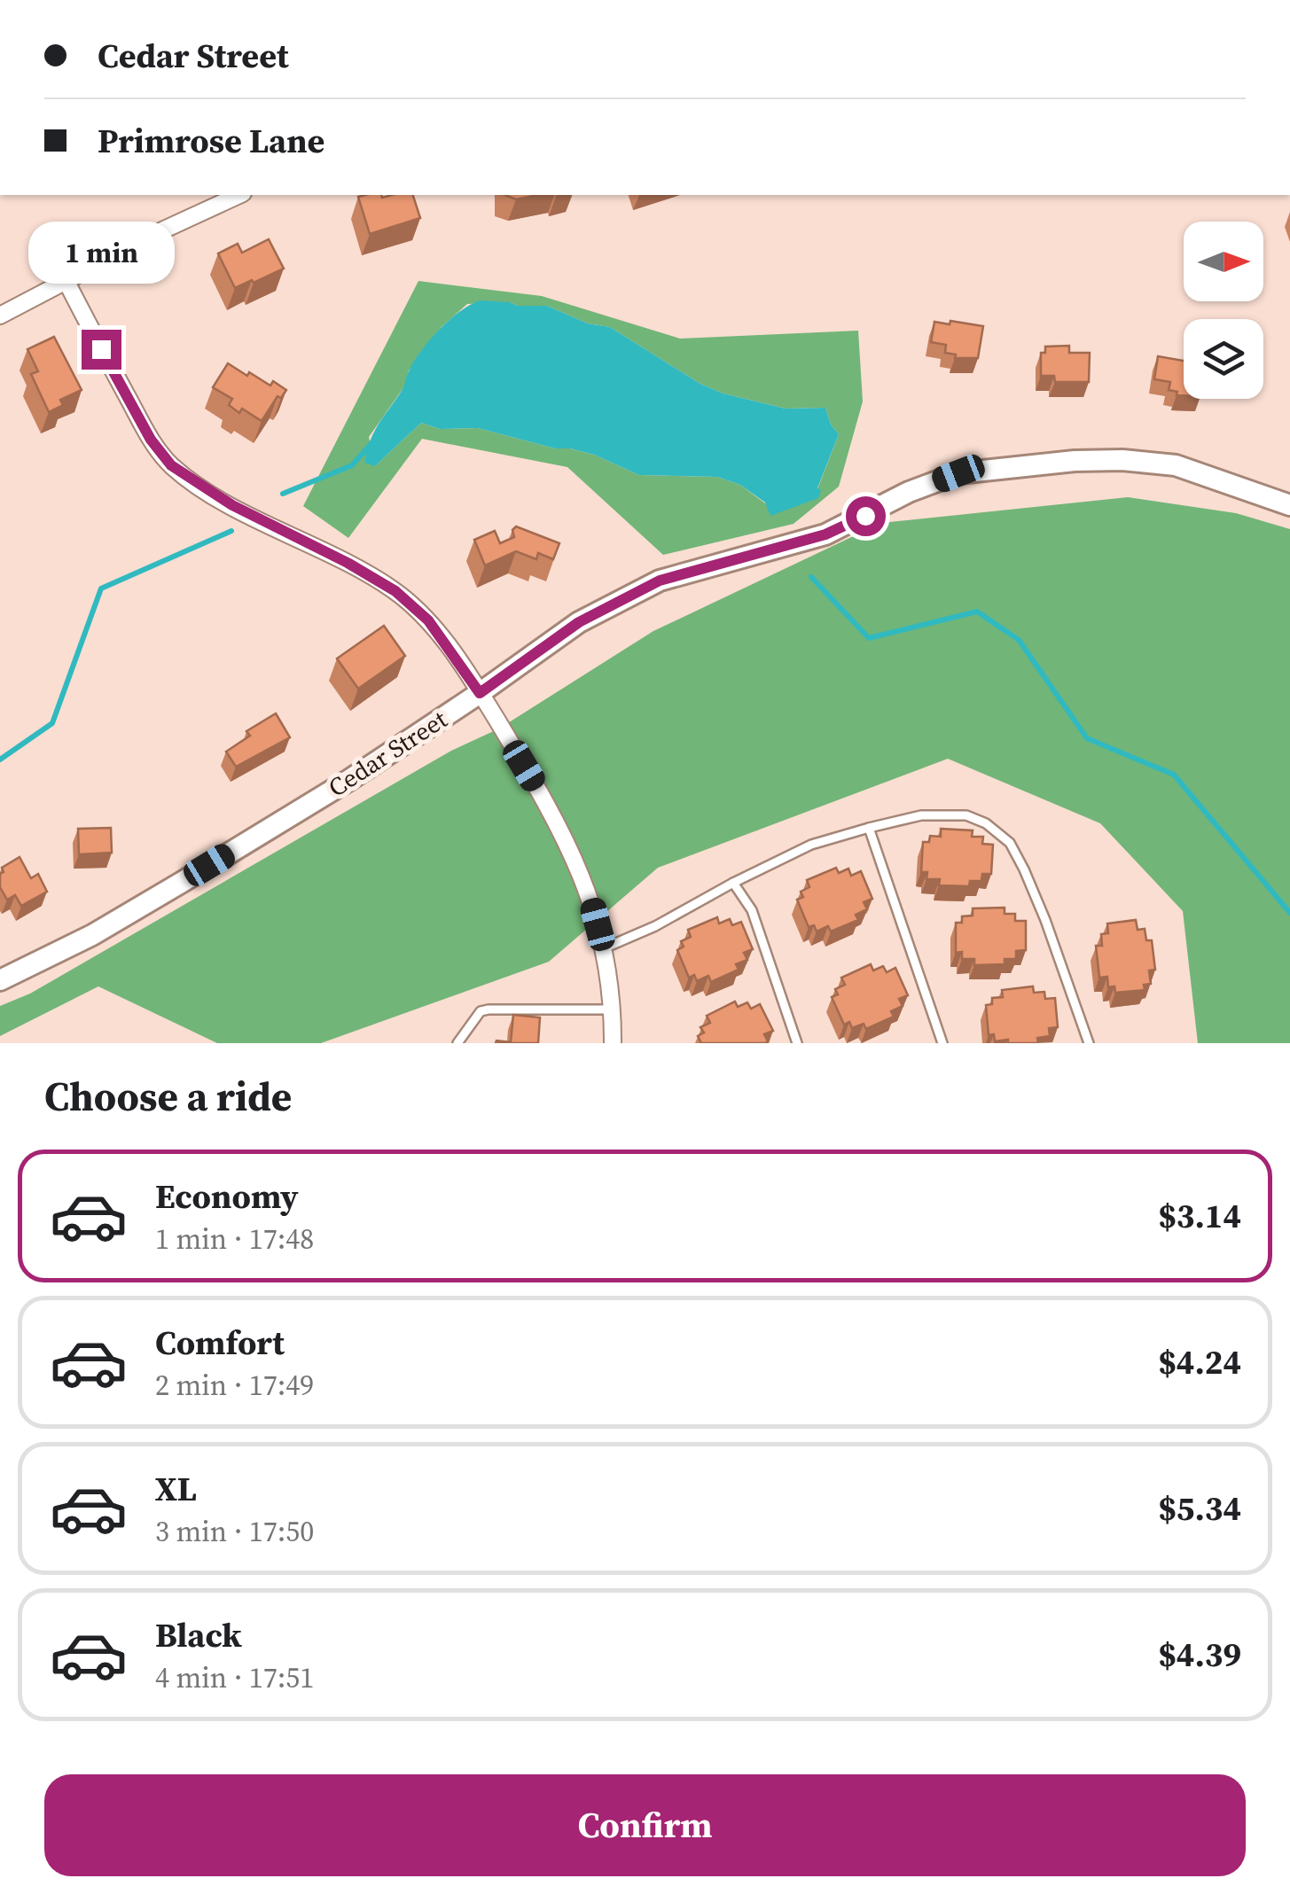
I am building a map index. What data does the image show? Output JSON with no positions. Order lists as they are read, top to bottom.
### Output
{
  "streets": {
    "street": ["Cedar Street"]
  },
  "north": "right",
  "page": {
    "banner": ["Cedar Street", "Primrose Lane"],
    "bubble": "1 min",
    "heading": "Choose a ride",
    "list": [
      {
        "name": "Economy",
        "note": "1 min · 17:48",
        "value": "$3.14"
      },
      {
        "name": "Comfort",
        "note": "2 min · 17:49",
        "value": "$4.24"
      },
      {
        "name": "XL",
        "note": "3 min · 17:50",
        "value": "$5.34"
      },
      {
        "name": "Black",
        "note": "4 min · 17:51",
        "value": "$4.39"
      }
    ],
    "buttons": "Confirm"
  }
}
